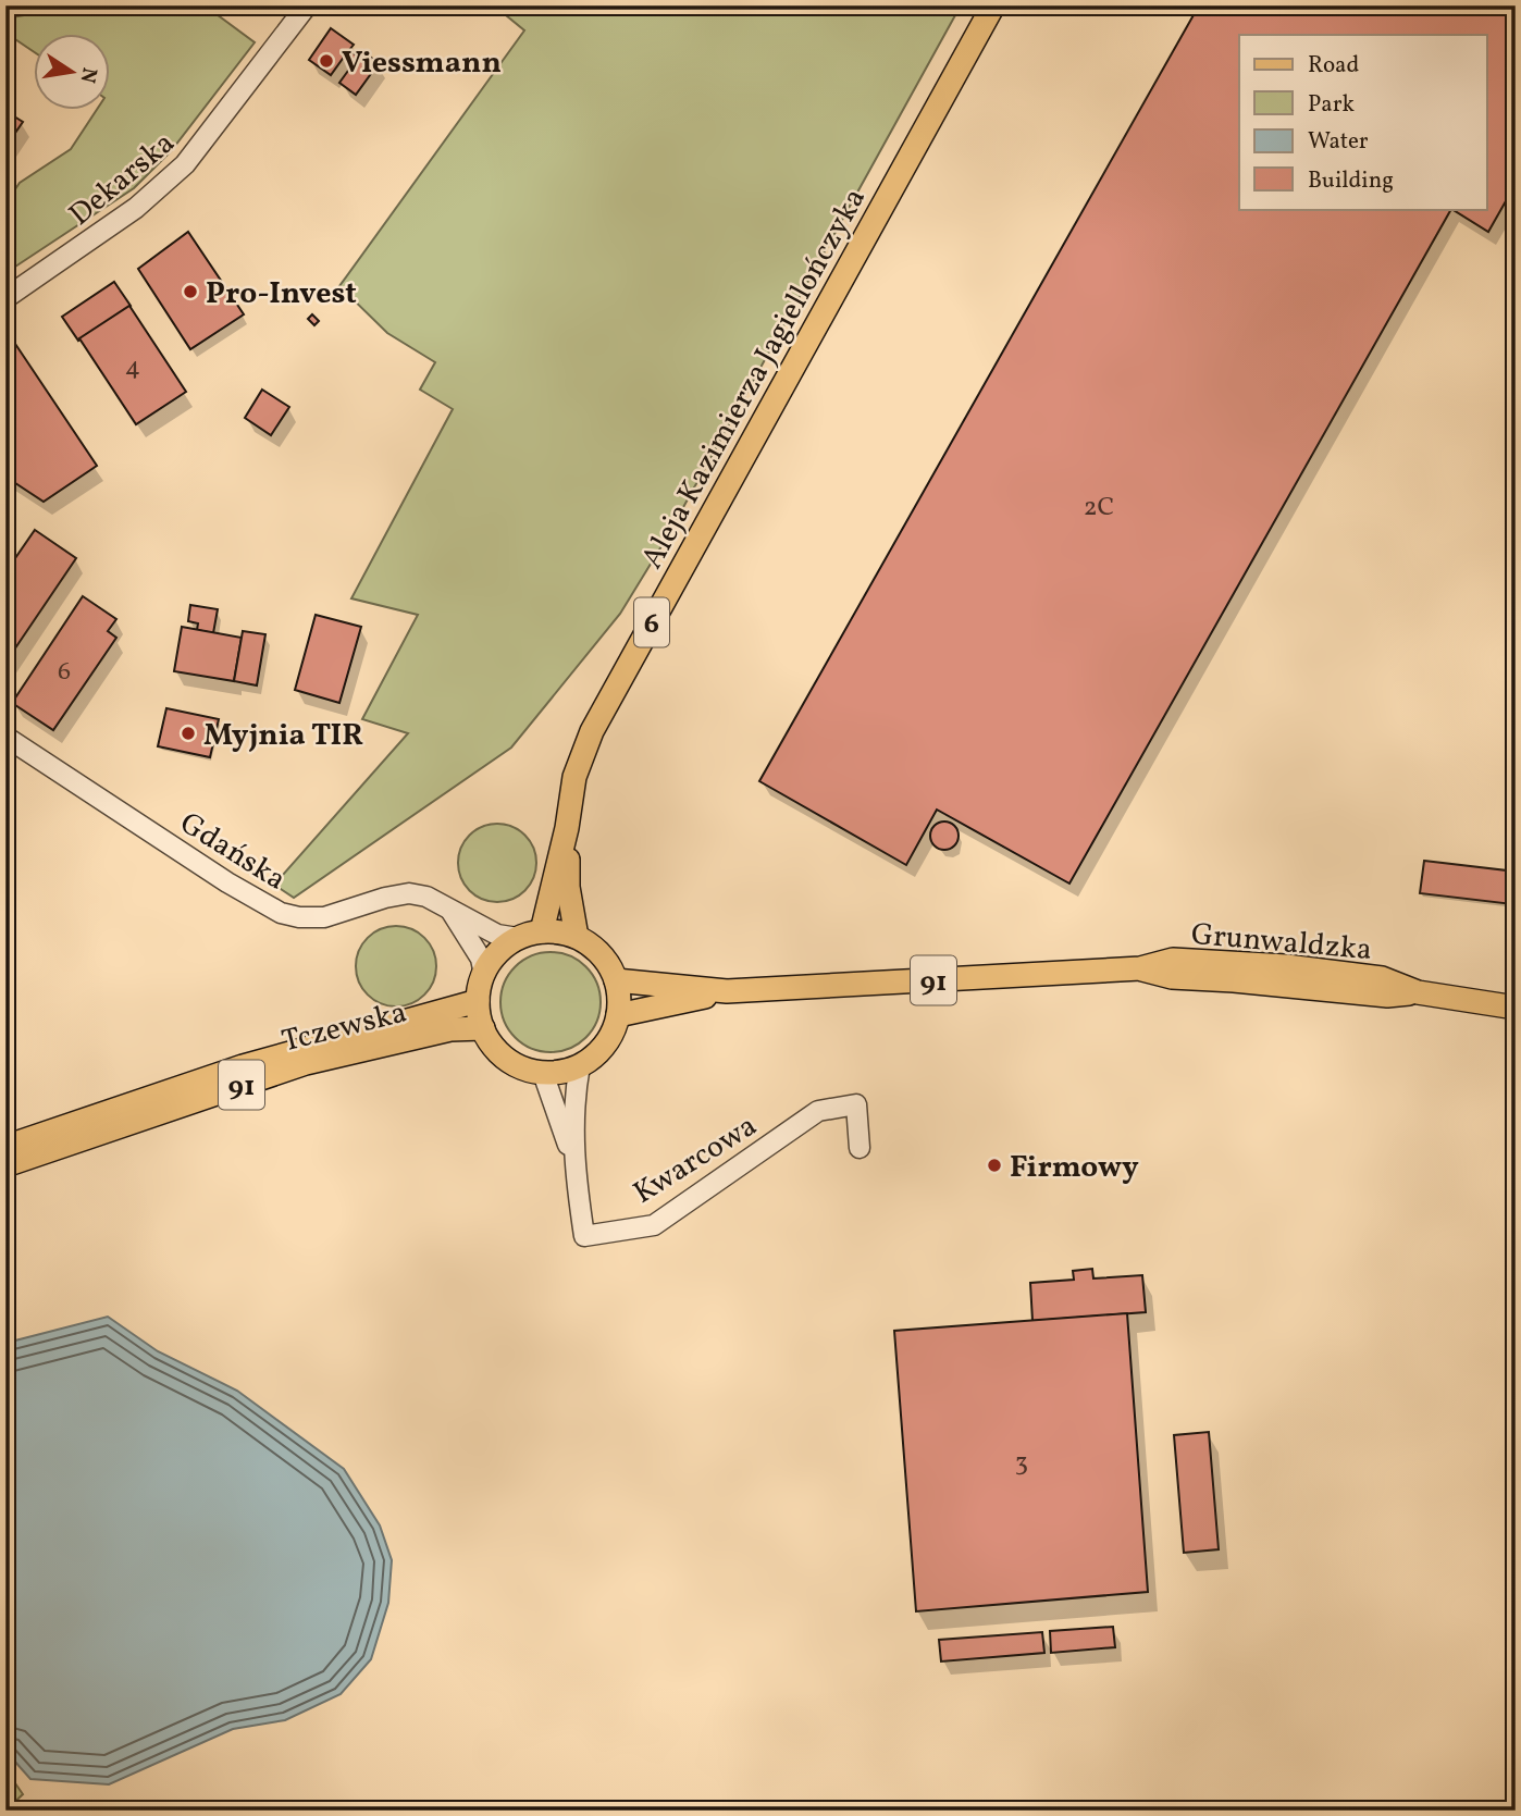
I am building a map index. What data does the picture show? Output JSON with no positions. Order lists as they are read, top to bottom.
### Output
{
  "streets": {
    "main road": [
      "Aleja Kazimierza Jagiellończyka",
      "6",
      "Grunwaldzka",
      "91",
      "Tczewska"
    ],
    "street": ["Dekarska", "Gdańska", "Kwarcowa"]
  },
  "crossings": [
    ["Aleja Kazimierza Jagiellończyka", "Gdańska"],
    ["Aleja Kazimierza Jagiellończyka", "Grunwaldzka"],
    ["Aleja Kazimierza Jagiellończyka", "Tczewska"],
    ["Aleja Kazimierza Jagiellończyka", "Kwarcowa"],
    ["Gdańska", "Grunwaldzka"],
    ["Gdańska", "Tczewska"],
    ["Gdańska", "Kwarcowa"],
    ["Grunwaldzka", "Tczewska"],
    ["Grunwaldzka", "Kwarcowa"],
    ["Tczewska", "Kwarcowa"]
  ],
  "places": [
    "Viessmann",
    "Pro-Invest",
    "Myjnia TIR",
    "Firmowy"
  ],
  "house_numbers": [
    "4",
    "2C",
    "6",
    "3"
  ],
  "legend": [
    "Road",
    "Park",
    "Water",
    "Building"
  ],
  "north": "right"
}
